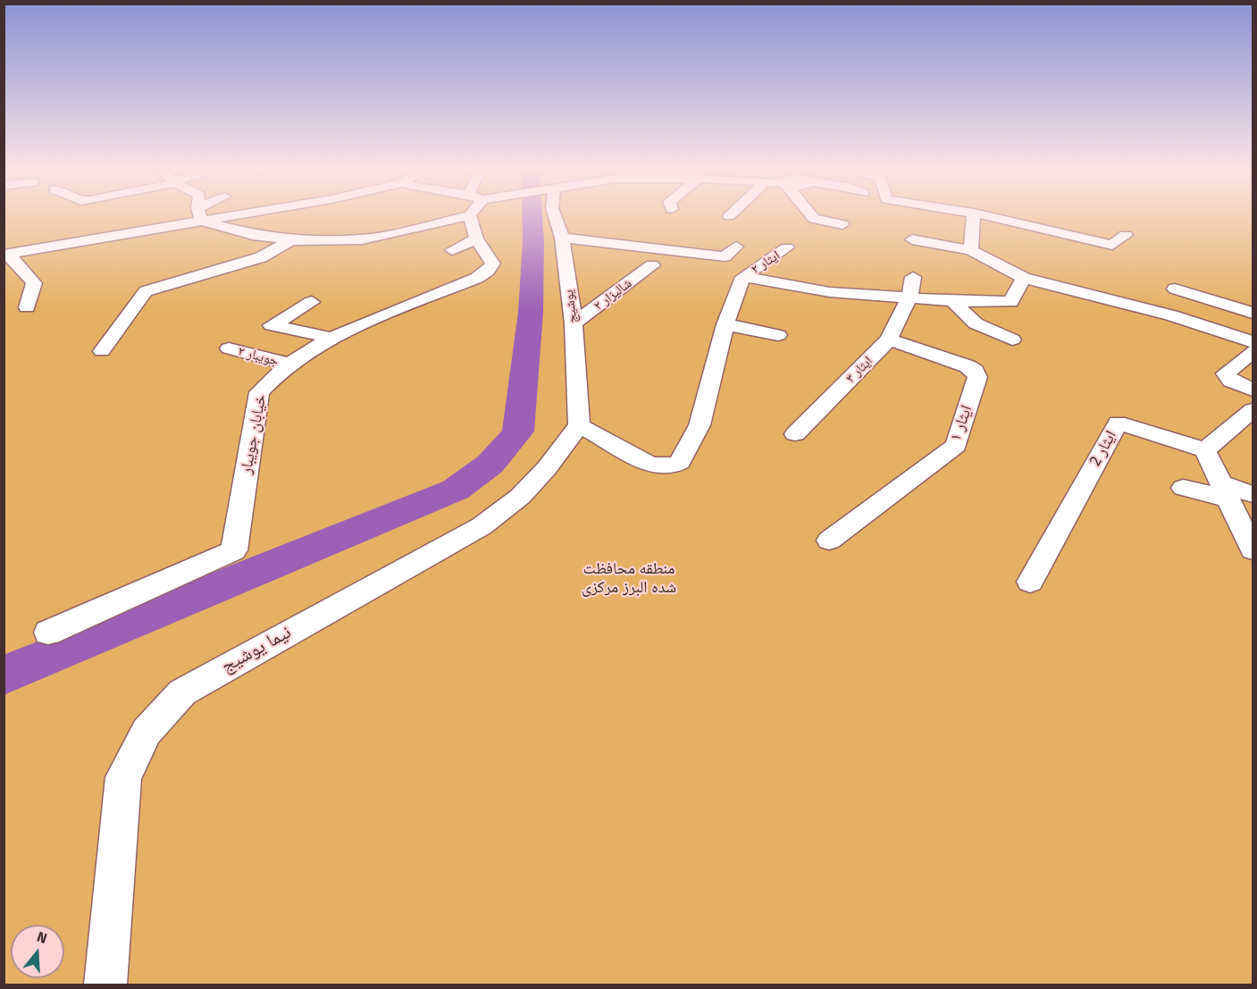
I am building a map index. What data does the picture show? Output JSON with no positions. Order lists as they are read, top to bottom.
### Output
{
  "streets": {
    "street": [
      "ایثار ۲",
      "شالیزار ۲",
      "یوشیج",
      "جویبار ۲",
      "ایثار ۳",
      "ایثار ۱",
      "خیابان جویبار",
      "ایثار 2",
      "نیما یوشیج"
    ]
  },
  "crossings": [
    ["شالیزار ۲", "یوشیج"],
    ["یوشیج", "نیما یوشیج"],
    ["جویبار ۲", "خیابان جویبار"],
    ["ایثار ۳", "ایثار ۱"]
  ],
  "parks": ["منطقه محافظت شده البرز مرکزی"],
  "north": "top"
}
